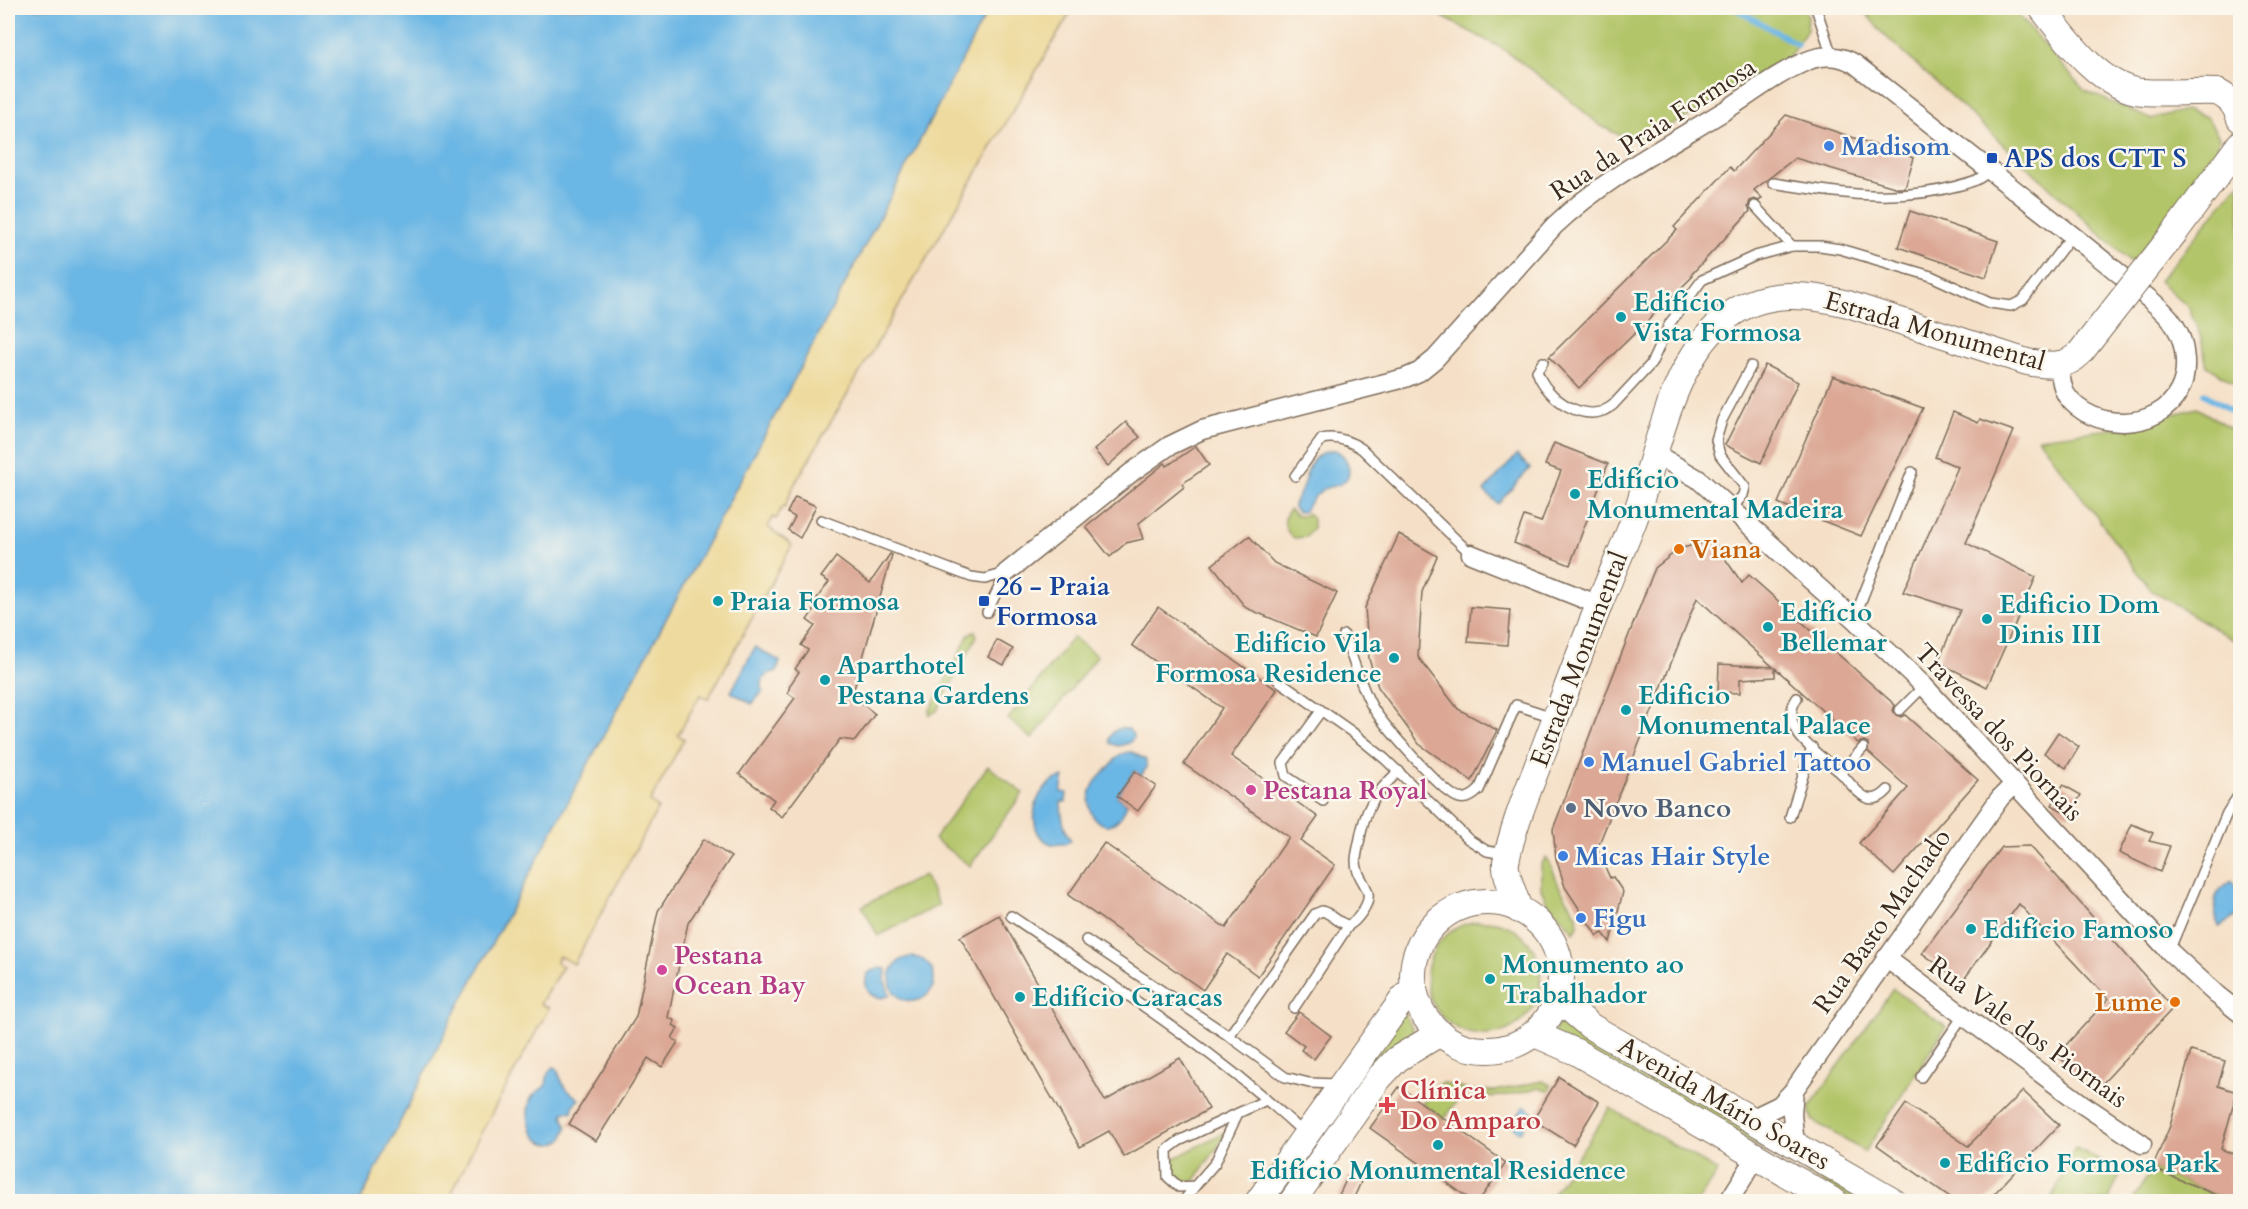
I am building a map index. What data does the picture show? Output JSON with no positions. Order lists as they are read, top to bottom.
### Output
{
  "streets": {
    "main road": ["Estrada Monumental", "Avenida Mário Soares"],
    "street": [
      "Rua da Praia Formosa",
      "Travessa dos Piornais",
      "Rua Basto Machado",
      "Rua Vale dos Piornais"
    ]
  },
  "crossings": [
    ["Estrada Monumental", "Travessa dos Piornais"],
    ["Estrada Monumental", "Avenida Mário Soares"],
    ["Travessa dos Piornais", "Rua Basto Machado"],
    ["Rua Basto Machado", "Rua Vale dos Piornais"],
    ["Rua Basto Machado", "Avenida Mário Soares"]
  ],
  "places": {
    "other": [
      "Madisom",
      "Edifício Vista Formosa",
      "Edifício Monumental Madeira",
      "Viana",
      "Praia Formosa",
      "Edificio Dom Dinis III",
      "Edifício Bellemar",
      "Edifício Vila Formosa Residence",
      "Aparthotel Pestana Gardens",
      "Edificio Monumental Palace",
      "Manuel Gabriel Tattoo",
      "Pestana Royal",
      "Novo Banco",
      "Micas Hair Style",
      "Figu",
      "Edifício Famoso",
      "Pestana Ocean Bay",
      "Monumento ao Trabalhador",
      "Edifício Caracas",
      "Lume",
      "Edifício Monumental Residence",
      "Edifício Formosa Park"
    ],
    "transit": ["APS dos CTT S", "26 - Praia Formosa"],
    "health": ["Clínica Do Amparo"]
  }
}
